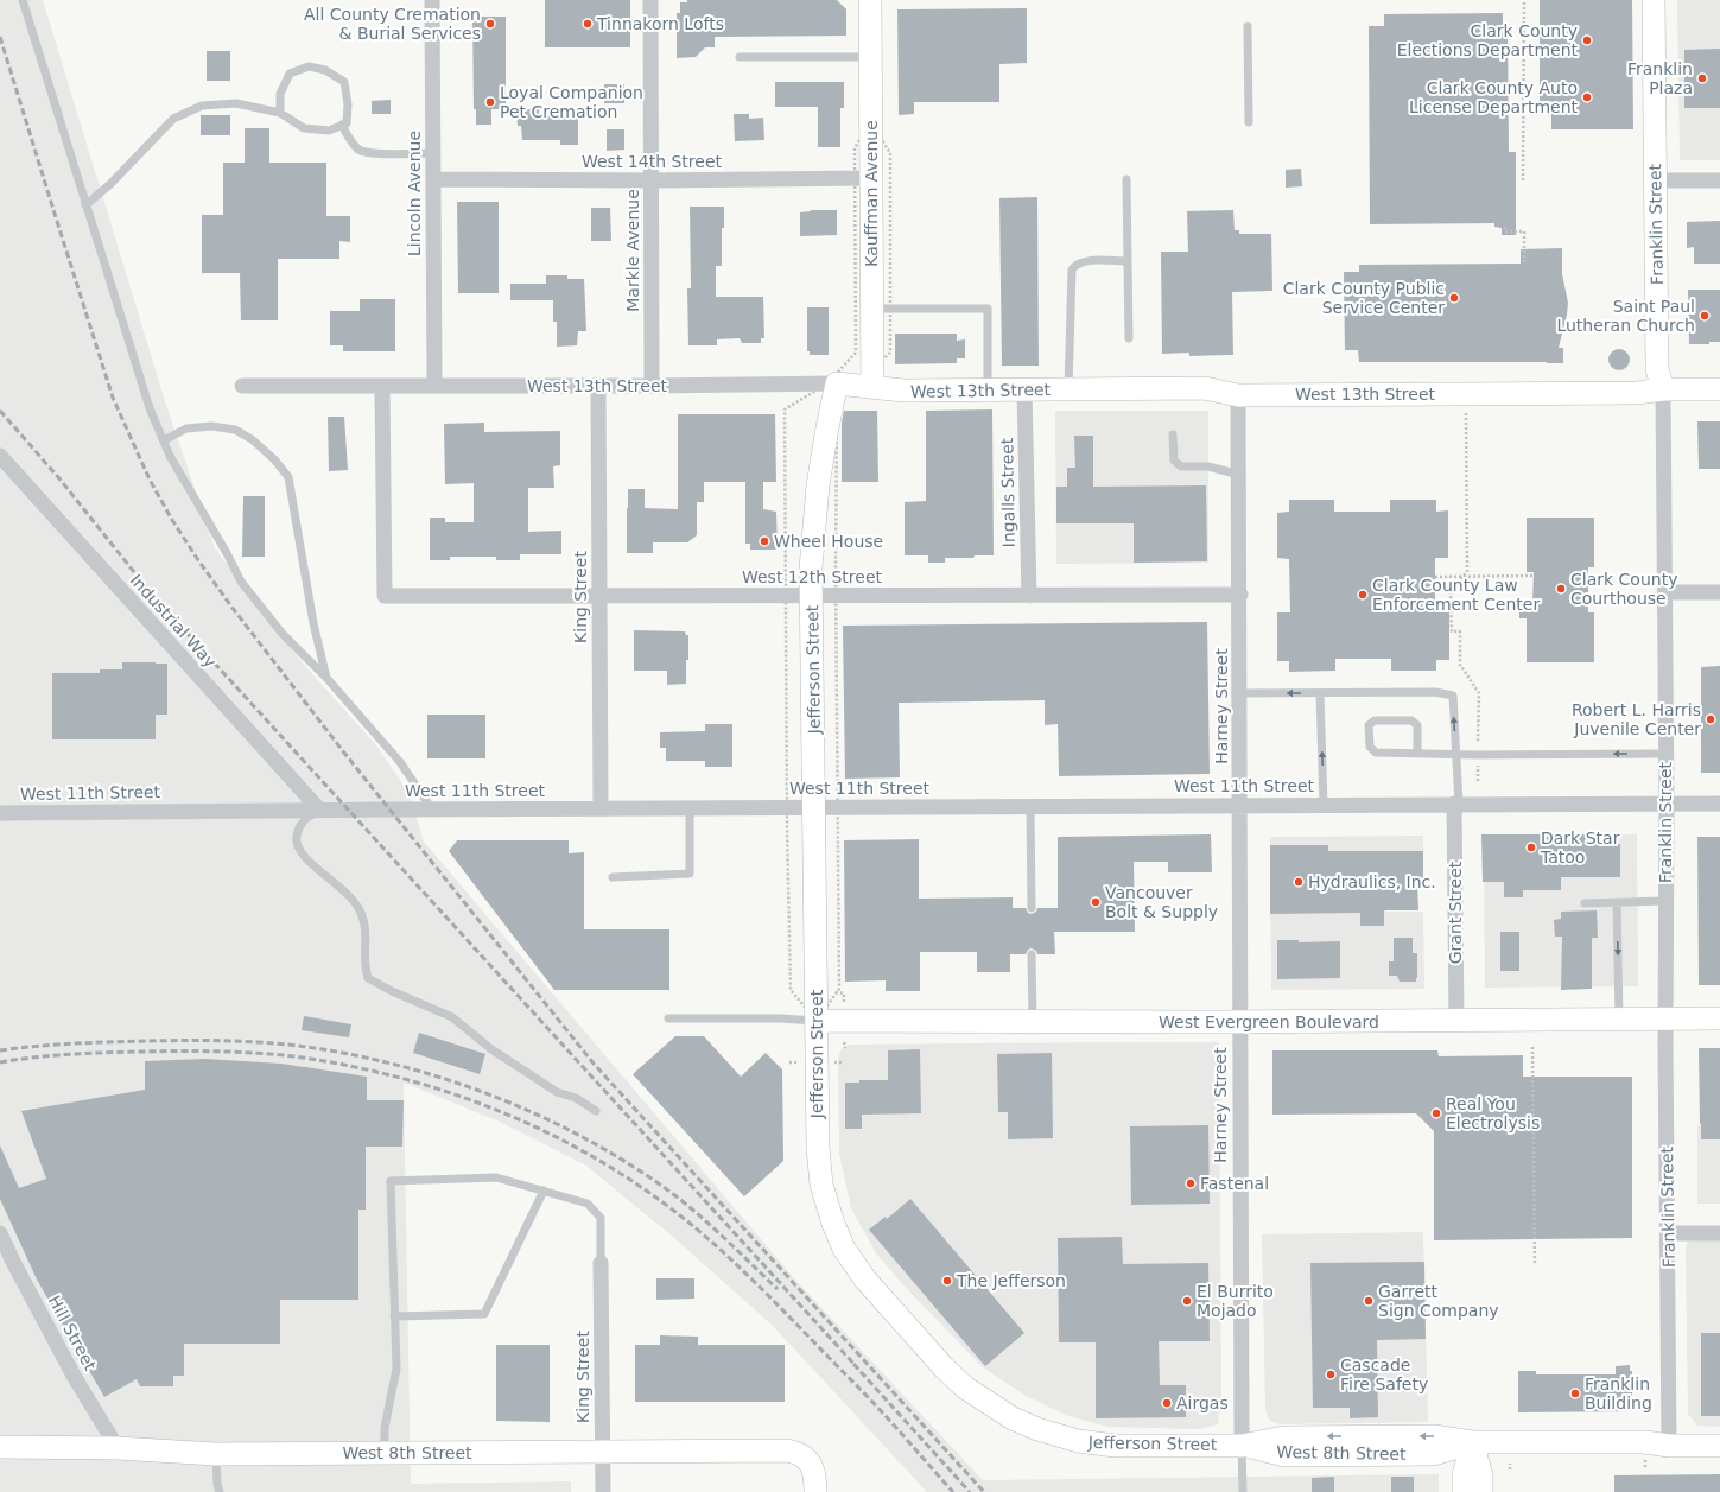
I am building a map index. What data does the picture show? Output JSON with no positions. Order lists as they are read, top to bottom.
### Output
{
  "streets": {
    "street": [
      "West 14th Street",
      "Lincoln Avenue",
      "Kauffman Avenue",
      "Franklin Street",
      "Markle Avenue",
      "West 13th Street",
      "Ingalls Street",
      "West 12th Street",
      "King Street",
      "Industrial Way",
      "Jefferson Street",
      "Harney Street",
      "West 11th Street",
      "Grant Street",
      "West Evergreen Boulevard",
      "Hill Street",
      "West 8th Street"
    ]
  },
  "crossings": [
    ["West 14th Street", "Lincoln Avenue"],
    ["West 14th Street", "Kauffman Avenue"],
    ["West 14th Street", "Markle Avenue"],
    ["Lincoln Avenue", "West 13th Street"],
    ["Kauffman Avenue", "West 13th Street"],
    ["Franklin Street", "West 13th Street"],
    ["Franklin Street", "West 11th Street"],
    ["Franklin Street", "West Evergreen Boulevard"],
    ["Franklin Street", "West 8th Street"],
    ["Markle Avenue", "West 13th Street"],
    ["West 13th Street", "Ingalls Street"],
    ["West 13th Street", "West 12th Street"],
    ["West 13th Street", "King Street"],
    ["West 13th Street", "Jefferson Street"],
    ["West 13th Street", "Harney Street"],
    ["Ingalls Street", "West 12th Street"],
    ["West 12th Street", "King Street"],
    ["West 12th Street", "Jefferson Street"],
    ["West 12th Street", "Harney Street"],
    ["King Street", "West 11th Street"],
    ["King Street", "West 8th Street"],
    ["Industrial Way", "West 11th Street"],
    ["Jefferson Street", "Harney Street"],
    ["Jefferson Street", "West 11th Street"],
    ["Jefferson Street", "West Evergreen Boulevard"],
    ["Jefferson Street", "West 8th Street"],
    ["Harney Street", "West 11th Street"],
    ["Harney Street", "West Evergreen Boulevard"],
    ["Harney Street", "West 8th Street"],
    ["West 11th Street", "Grant Street"],
    ["Grant Street", "West Evergreen Boulevard"],
    ["Hill Street", "West 8th Street"]
  ],
  "places": [
    "All County Cremation & Burial Services",
    "Tinnakorn Lofts",
    "Clark County Elections Department",
    "Franklin Plaza",
    "Clark County Auto License Department",
    "Loyal Companion Pet Cremation",
    "Clark County Public Service Center",
    "Saint Paul Lutheran Church",
    "Wheel House",
    "Clark County Courthouse",
    "Clark County Law Enforcement Center",
    "Robert L. Harris Juvenile Center",
    "Dark Star Tatoo",
    "Hydraulics, Inc.",
    "Vancouver Bolt & Supply",
    "Real You Electrolysis",
    "Fastenal",
    "The Jefferson",
    "El Burrito Mojado",
    "Garrett Sign Company",
    "Cascade Fire Safety",
    "Franklin Building",
    "Airgas"
  ]
}
